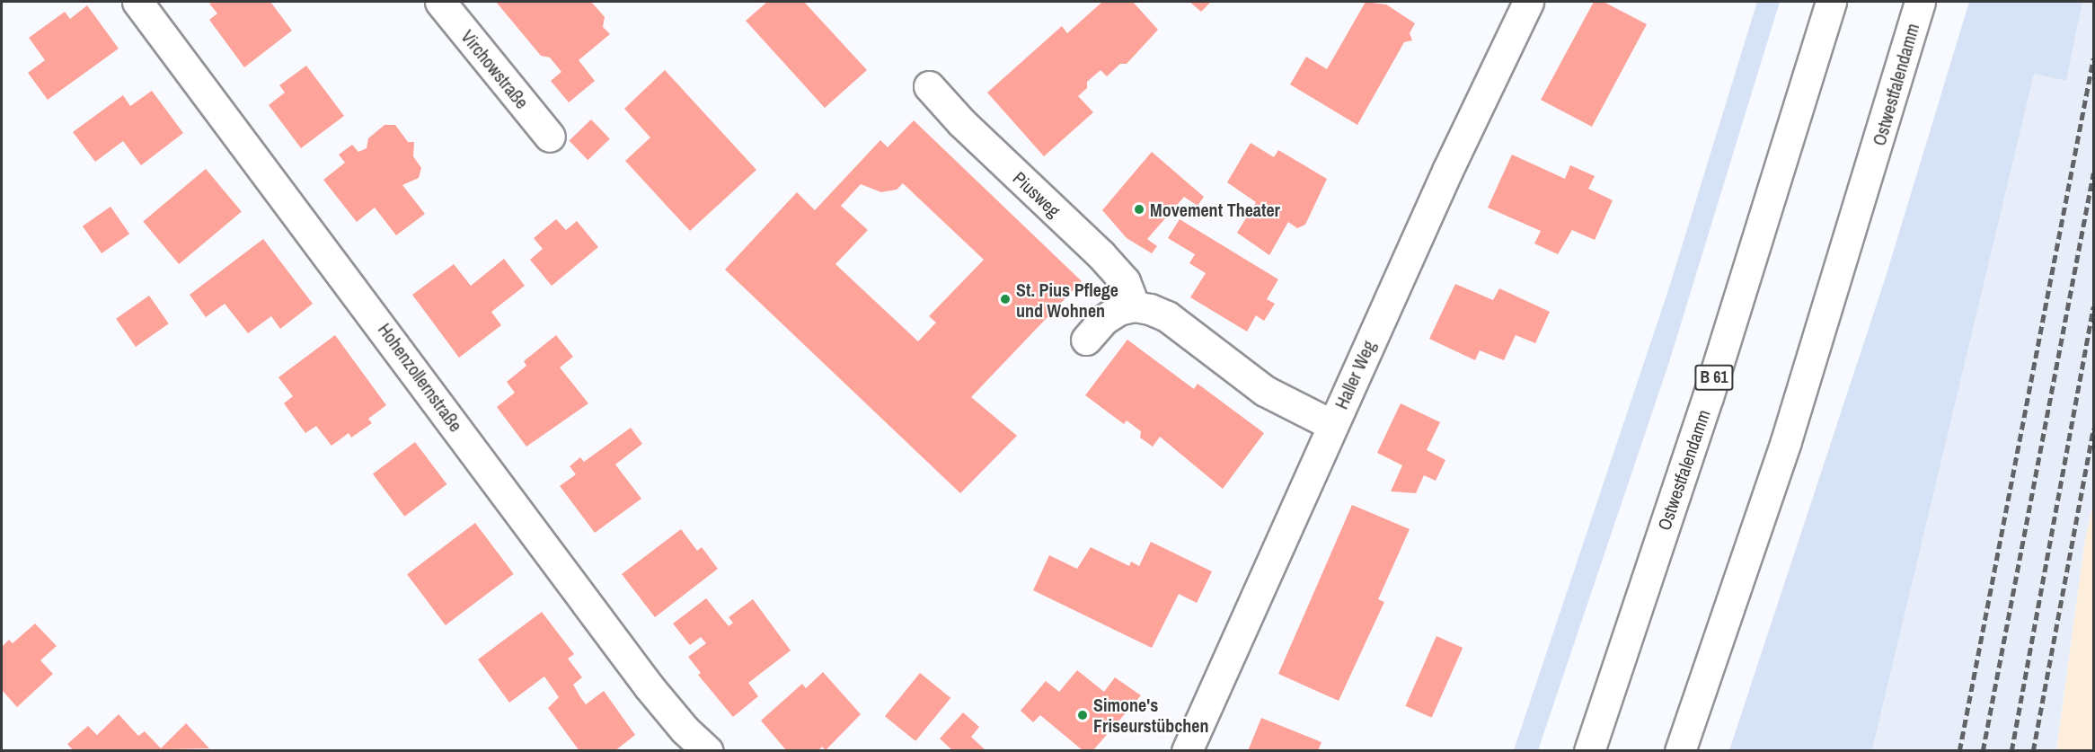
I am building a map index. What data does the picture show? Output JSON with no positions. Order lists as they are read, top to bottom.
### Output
{
  "streets": {
    "main road": [
      "Virchowstraße",
      "Ostwestfalendamm",
      "Piusweg",
      "Haller Weg",
      "Hohenzollernstraße",
      "B 61"
    ]
  },
  "places": ["Movement Theater", "St. Pius Pflege und Wohnen", "Simone's Friseurstübchen"]
}
